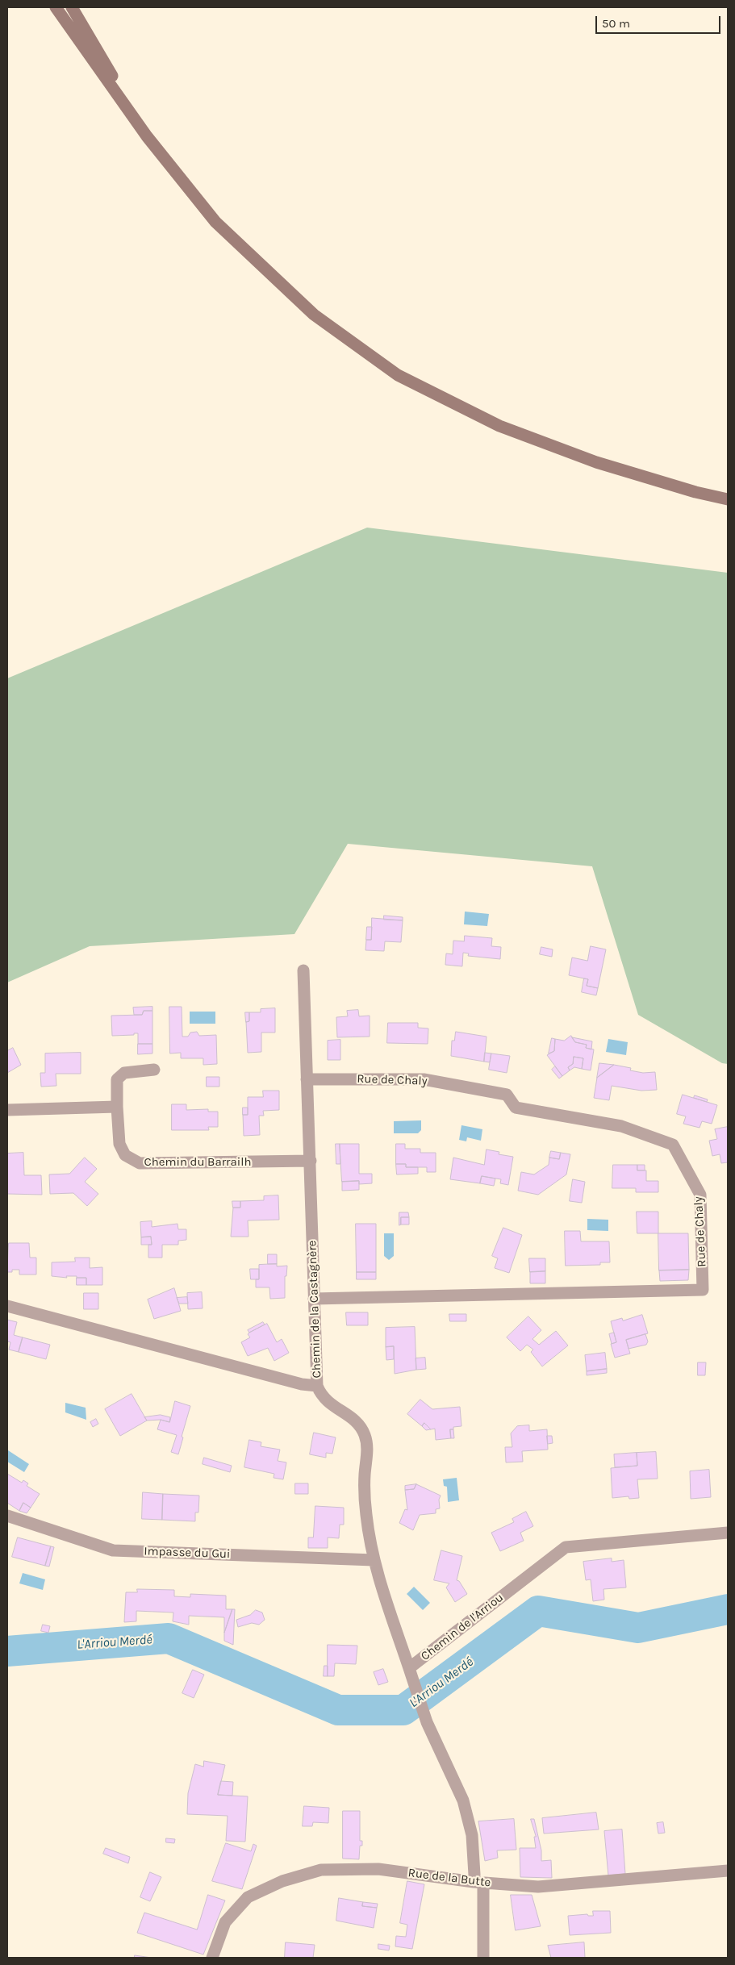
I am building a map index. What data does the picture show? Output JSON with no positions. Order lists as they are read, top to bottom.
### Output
{
  "streets": {
    "street": [
      "Rue de Chaly",
      "Chemin du Barrailh",
      "Chemin de la Castagnère",
      "Impasse du Gui",
      "Chemin de l'Arriou",
      "Rue de la Butte"
    ]
  },
  "crossings": [
    ["Rue de Chaly", "Chemin de la Castagnère"],
    ["Chemin du Barrailh", "Chemin de la Castagnère"],
    ["Chemin de la Castagnère", "Impasse du Gui"],
    ["Chemin de la Castagnère", "Chemin de l'Arriou"]
  ],
  "water": ["L'Arriou Merdé"],
  "scale_bar": "50 m"
}
